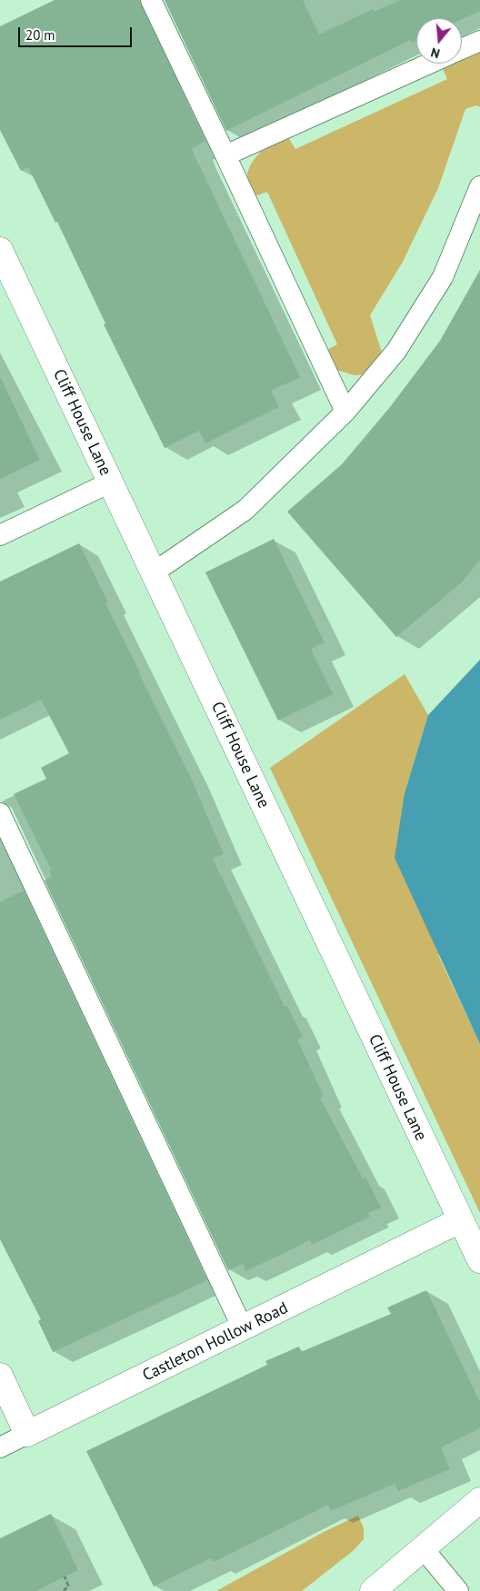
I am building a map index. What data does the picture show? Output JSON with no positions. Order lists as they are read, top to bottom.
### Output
{
  "streets": {
    "street": ["Cliff House Lane", "Castleton Hollow Road"]
  },
  "crossings": [
    ["Cliff House Lane", "Castleton Hollow Road"]
  ],
  "scale_bar": "20 m",
  "north": "bottom"
}
